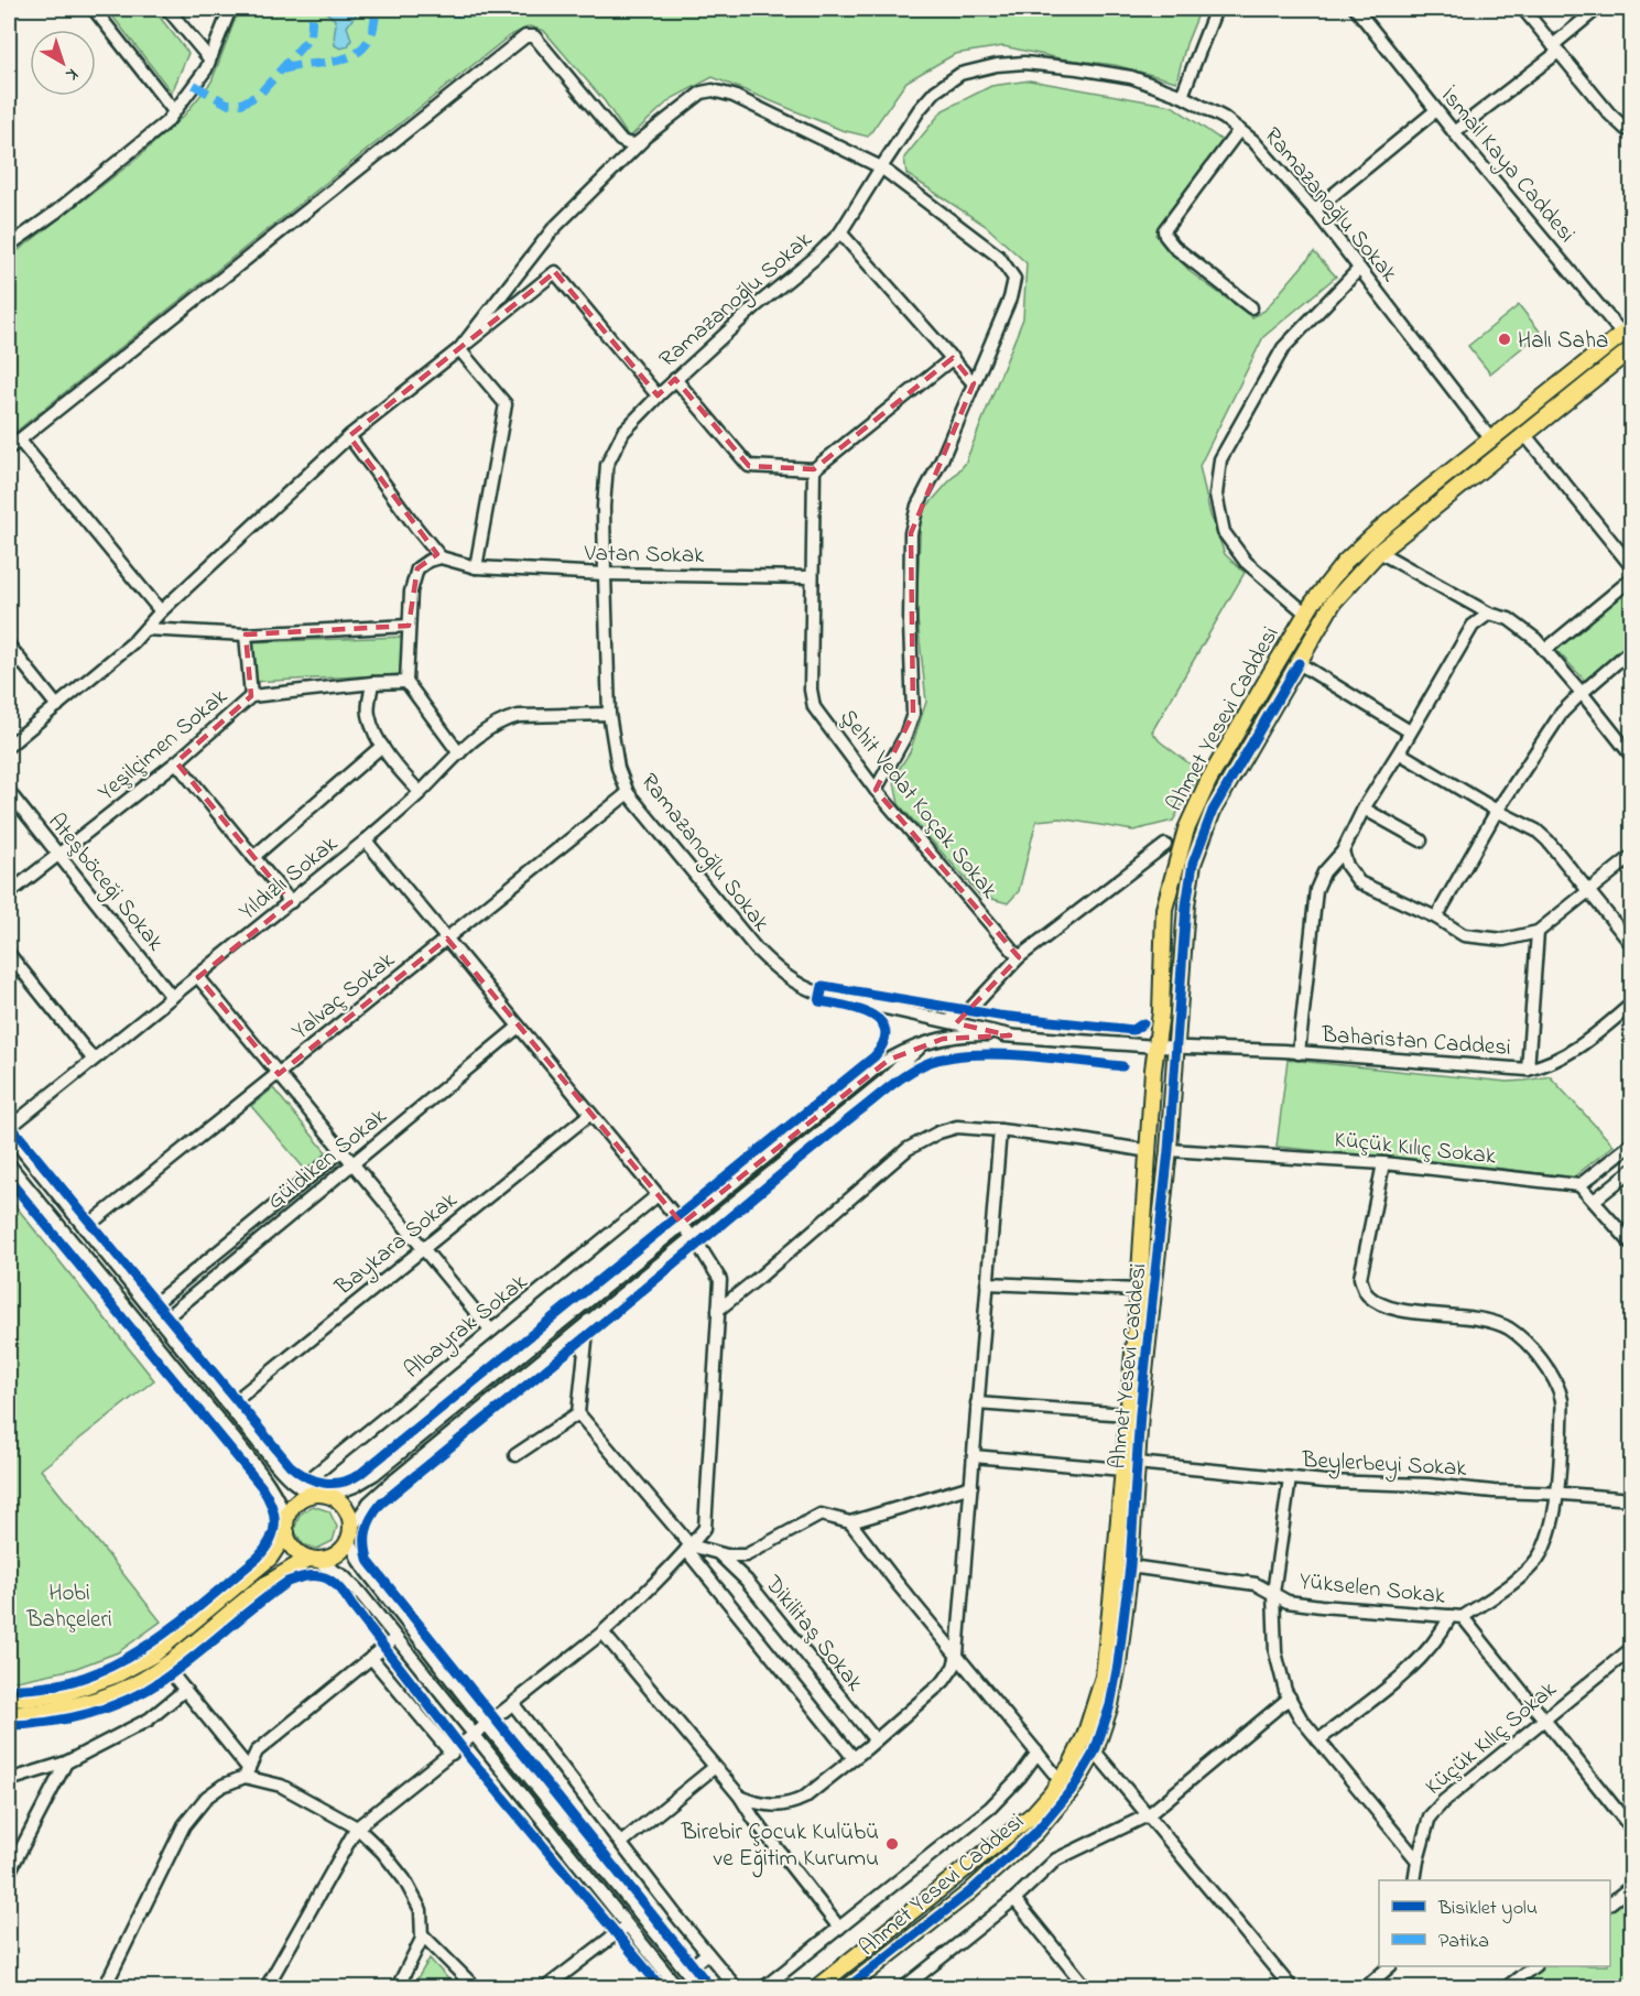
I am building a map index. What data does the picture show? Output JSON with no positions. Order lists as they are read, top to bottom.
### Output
{
  "streets": {
    "main road": ["Ahmet Yesevi Caddesi"],
    "street": [
      "İsmail Kaya Caddesi",
      "Ramazanoğlu Sokak",
      "Vatan Sokak",
      "Yeşilçimen Sokak",
      "Şehit Vedat Koçak Sokak",
      "Yıldızlı Sokak",
      "Ateşböceği Sokak",
      "Yalvaç Sokak",
      "Baharistan Caddesi",
      "Küçük Kılıç Sokak",
      "Güldiken Sokak",
      "Baykara Sokak",
      "Albayrak Sokak",
      "Beylerbeyi Sokak",
      "Yükselen Sokak",
      "Dikilitaş Sokak"
    ]
  },
  "crossings": [
    ["İsmail Kaya Caddesi", "Ahmet Yesevi Caddesi"],
    ["Ramazanoğlu Sokak", "Vatan Sokak"],
    ["Ramazanoğlu Sokak", "Ahmet Yesevi Caddesi"],
    ["Ramazanoğlu Sokak", "Yıldızlı Sokak"],
    ["Ramazanoğlu Sokak", "Yalvaç Sokak"],
    ["Ramazanoğlu Sokak", "Baharistan Caddesi"],
    ["Vatan Sokak", "Şehit Vedat Koçak Sokak"],
    ["Ahmet Yesevi Caddesi", "Baharistan Caddesi"],
    ["Ahmet Yesevi Caddesi", "Küçük Kılıç Sokak"],
    ["Ahmet Yesevi Caddesi", "Beylerbeyi Sokak"],
    ["Ahmet Yesevi Caddesi", "Yükselen Sokak"],
    ["Yeşilçimen Sokak", "Ateşböceği Sokak"],
    ["Yıldızlı Sokak", "Ateşböceği Sokak"],
    ["Küçük Kılıç Sokak", "Yükselen Sokak"]
  ],
  "parks": ["Hobi Bahçeleri"],
  "places": ["Halı Saha", "Birebir Çocuk Kulübü ve Eğitim Kurumu"],
  "legend": ["Bisiklet yolu", "Patika"],
  "north": "bottom right"
}
